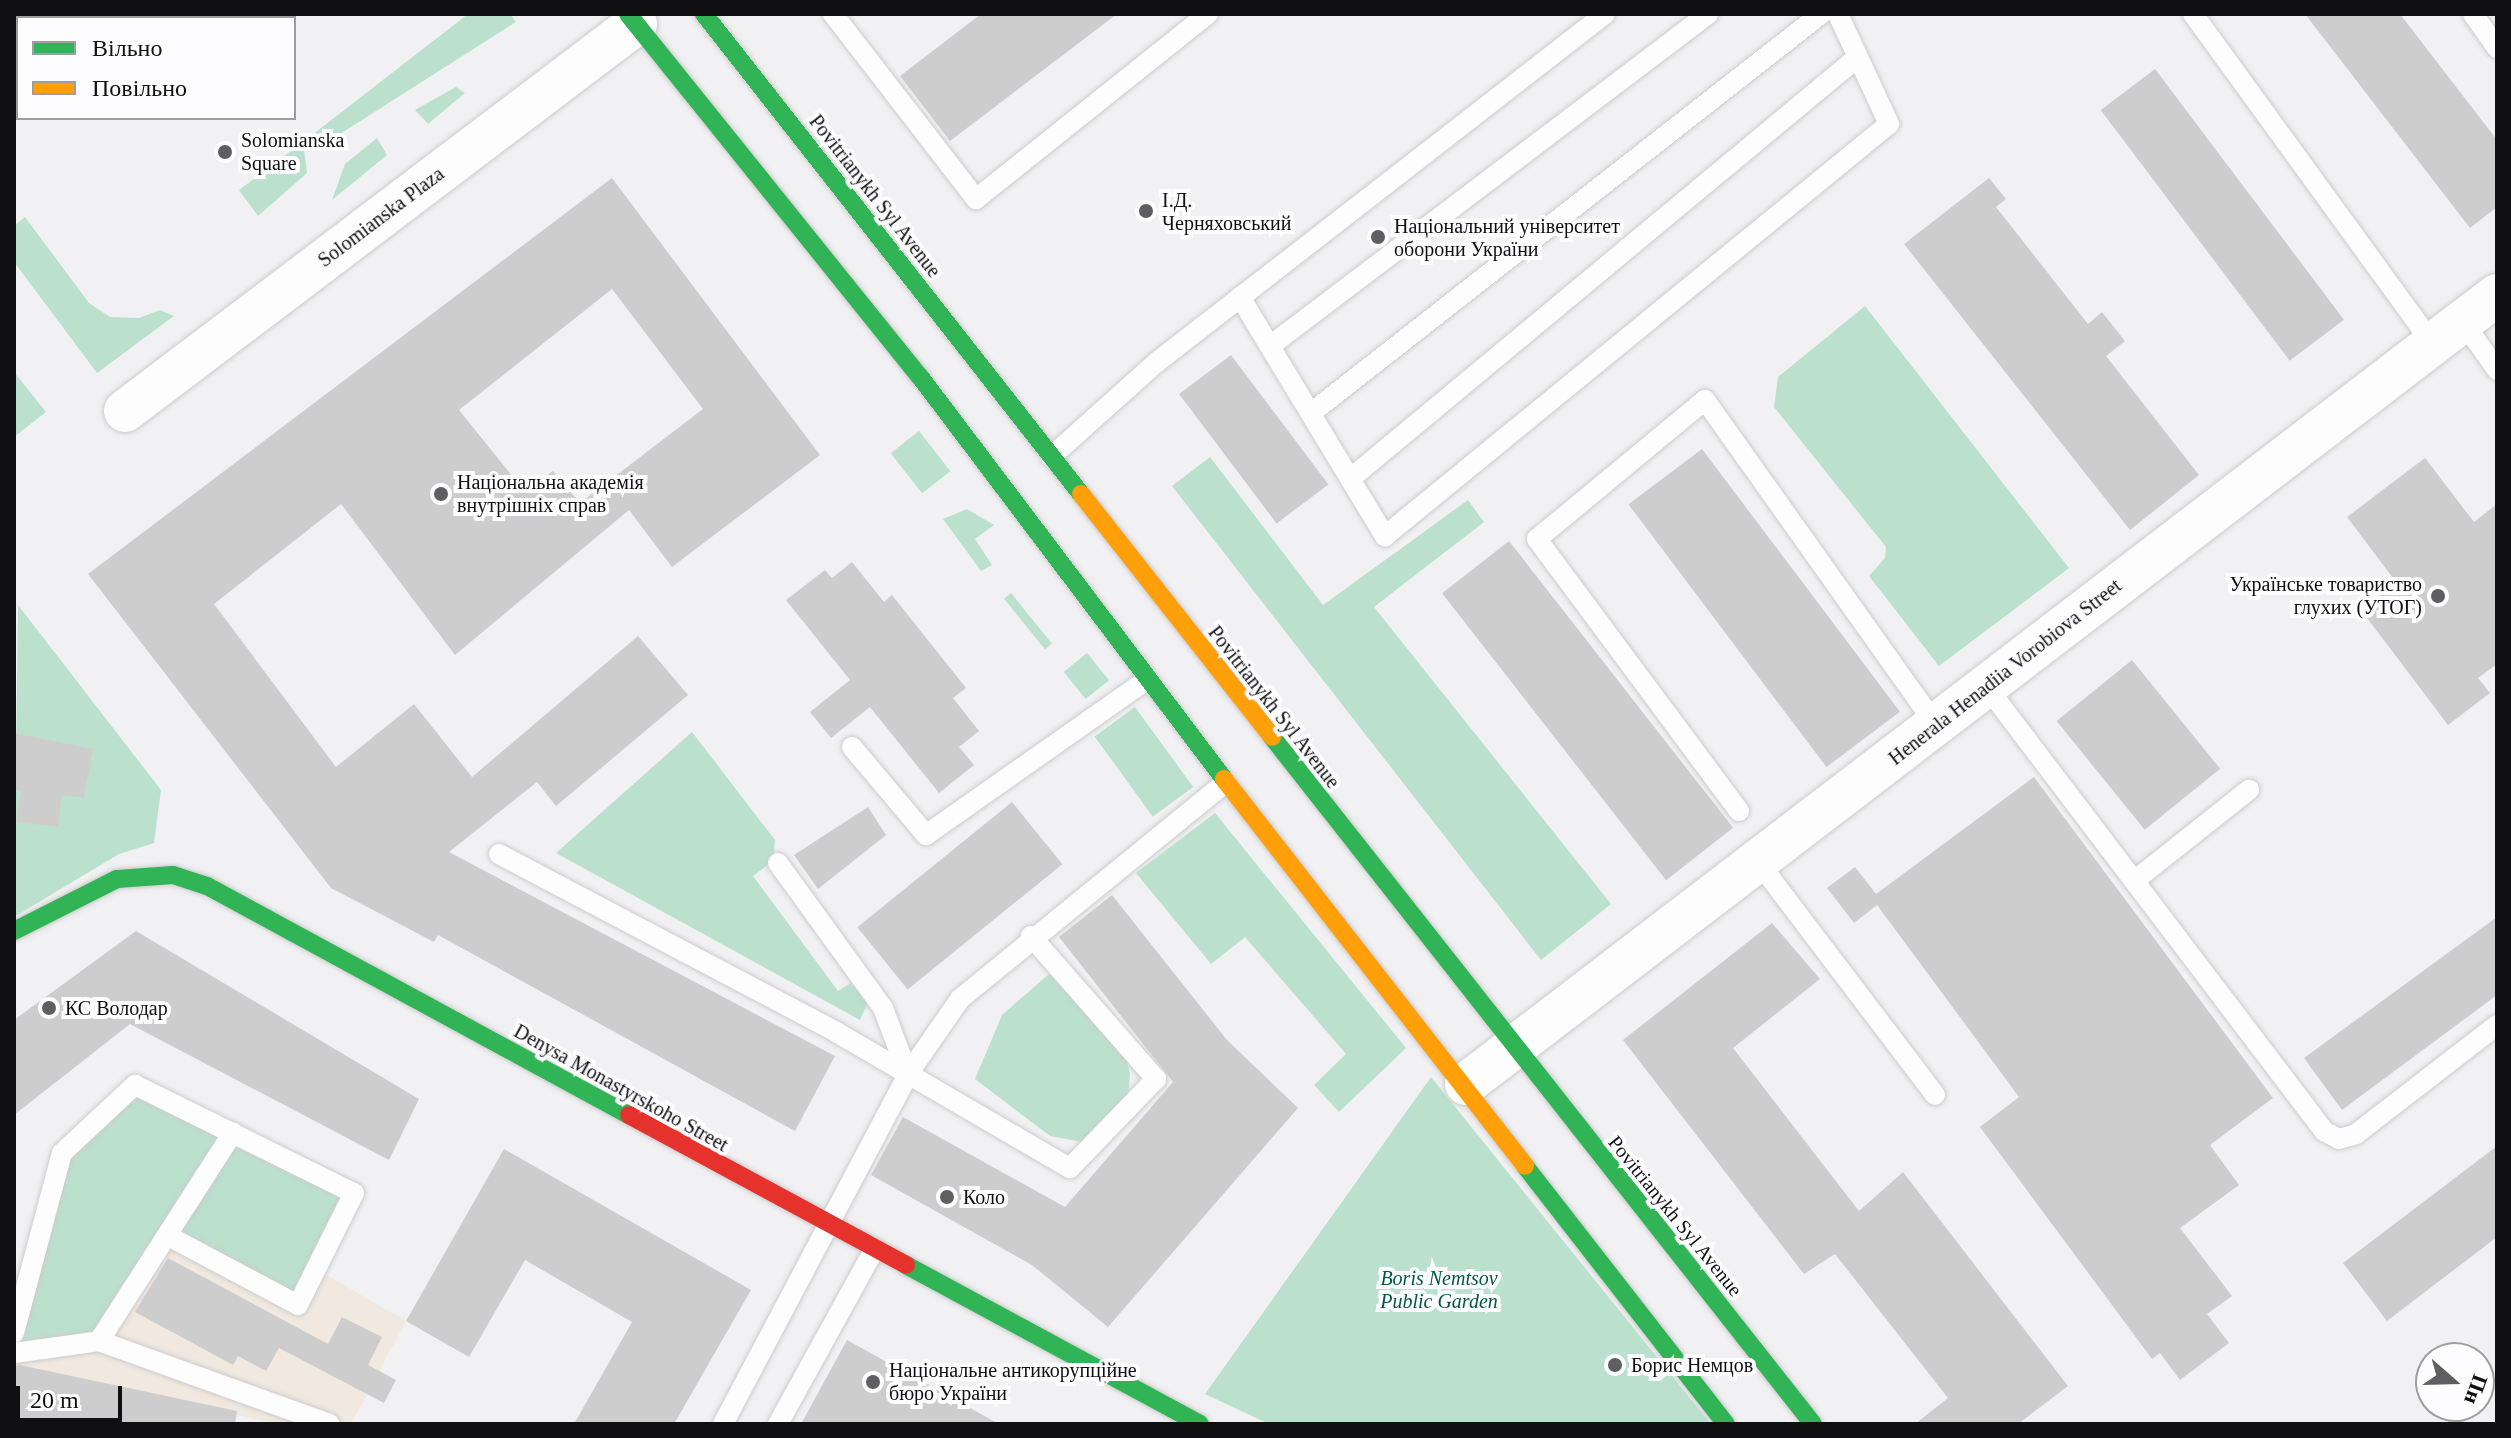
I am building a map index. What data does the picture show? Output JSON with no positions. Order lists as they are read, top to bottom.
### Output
{
  "streets": {
    "main road": ["Povitrianykh Syl Avenue", "Denysa Monastyrskoho Street"],
    "street": ["Solomianska Plaza", "Henerala Henadiia Vorobiova Street"]
  },
  "crossings": [
    ["Povitrianykh Syl Avenue", "Henerala Henadiia Vorobiova Street"]
  ],
  "parks": ["Boris Nemtsov Public Garden"],
  "places": [
    "Solomianska Square",
    "І.Д. Черняховський",
    "Національний університет оборони України",
    "Національна академія внутрішніх справ",
    "Українське товариство глухих (УТОГ)",
    "КС Володар",
    "Коло",
    "Борис Немцов",
    "Національне антикорупційне бюро України"
  ],
  "legend": ["Вільно", "Повільно"],
  "scale_bar": "20 m",
  "north": "right"
}
